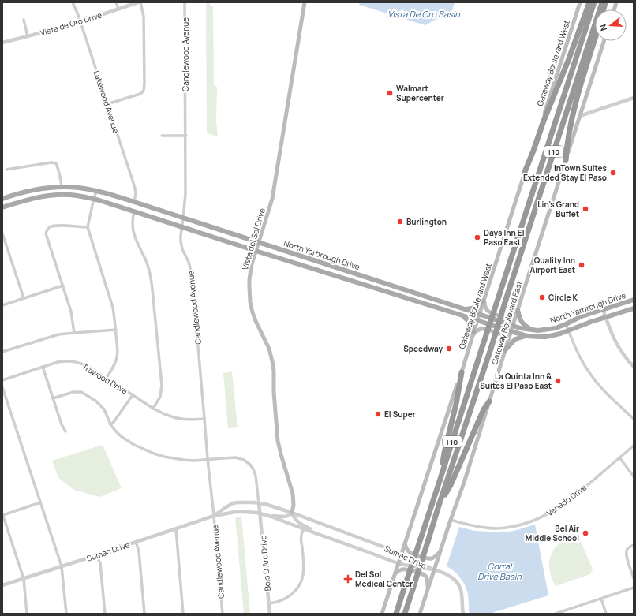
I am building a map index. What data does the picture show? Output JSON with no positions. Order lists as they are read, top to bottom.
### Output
{
  "streets": {
    "highway": ["I 10"],
    "main road": [
      "Gateway Boulevard West",
      "Vista del Sol Drive",
      "North Yarbrough Drive",
      "Gateway Boulevard East"
    ],
    "street": [
      "Vista de Oro Drive",
      "Candlewood Avenue",
      "Lakewood Avenue",
      "Trawood Drive",
      "Venado Drive",
      "Sumac Drive",
      "Bois D Arc Drive"
    ]
  },
  "crossings": [
    ["Vista de Oro Drive", "Lakewood Avenue"],
    ["Candlewood Avenue", "North Yarbrough Drive"],
    ["Candlewood Avenue", "Trawood Drive"],
    ["Candlewood Avenue", "Sumac Drive"],
    ["Gateway Boulevard West", "North Yarbrough Drive"],
    ["Gateway Boulevard West", "Sumac Drive"],
    ["Lakewood Avenue", "North Yarbrough Drive"],
    ["Vista del Sol Drive", "North Yarbrough Drive"],
    ["Vista del Sol Drive", "Sumac Drive"],
    ["North Yarbrough Drive", "Gateway Boulevard East"],
    ["Gateway Boulevard East", "Venado Drive"],
    ["Gateway Boulevard East", "Sumac Drive"],
    ["Sumac Drive", "Bois D Arc Drive"]
  ],
  "water": ["Vista De Oro Basin", "Corral Drive Basin"],
  "places": {
    "other": [
      "Walmart Supercenter",
      "InTown Suites Extended Stay El Paso",
      "Lin's Grand Buffet",
      "Burlington",
      "Days Inn El Paso East",
      "Quality Inn Airport East",
      "Circle K",
      "Speedway",
      "La Quinta Inn & Suites El Paso East",
      "El Super",
      "Bel Air Middle School"
    ],
    "health": ["Del Sol Medical Center"]
  },
  "north": "left"
}
